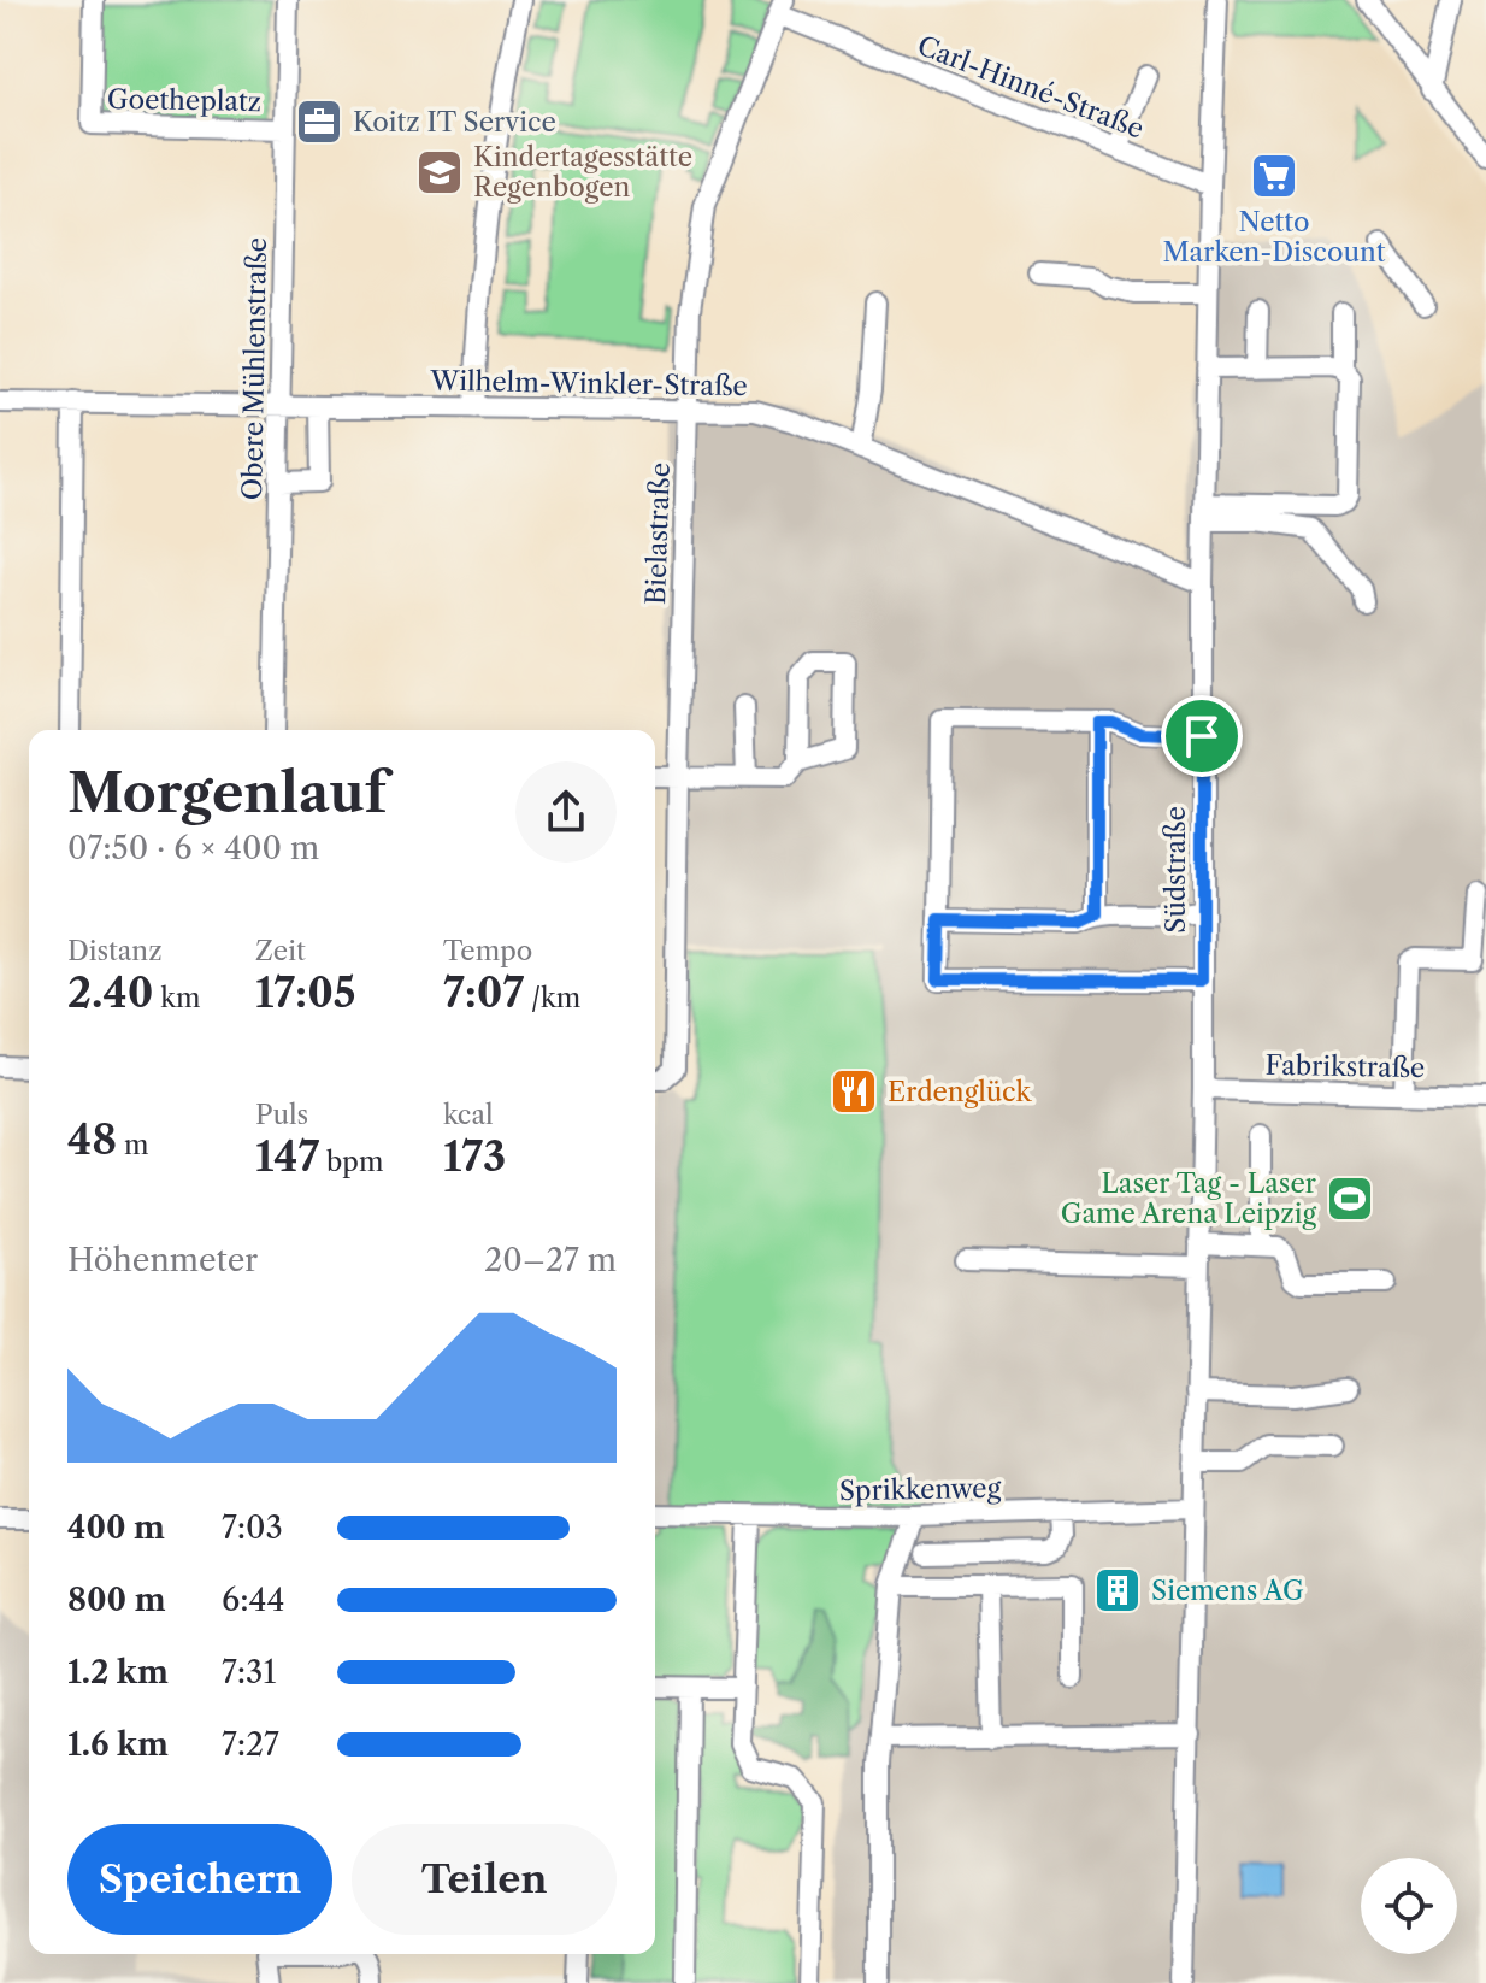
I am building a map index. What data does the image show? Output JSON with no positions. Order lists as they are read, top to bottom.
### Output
{
  "streets": {
    "street": [
      "Carl-Hinné-Straße",
      "Goetheplatz",
      "Obere Mühlenstraße",
      "Wilhelm-Winkler-Straße",
      "Bielastraße",
      "Südstraße",
      "Fabrikstraße",
      "Sprikkenweg"
    ]
  },
  "crossings": [
    ["Carl-Hinné-Straße", "Bielastraße"],
    ["Carl-Hinné-Straße", "Südstraße"],
    ["Goetheplatz", "Obere Mühlenstraße"],
    ["Obere Mühlenstraße", "Wilhelm-Winkler-Straße"],
    ["Wilhelm-Winkler-Straße", "Bielastraße"],
    ["Wilhelm-Winkler-Straße", "Südstraße"],
    ["Südstraße", "Fabrikstraße"],
    ["Südstraße", "Sprikkenweg"]
  ],
  "places": {
    "office": ["Koitz IT Service"],
    "school or university": ["Kindertagesstätte Regenbogen"],
    "supermarket": ["Netto Marken-Discount"],
    "restaurant": ["Erdenglück"],
    "sports": ["Laser Tag - Laser Game Arena Leipzig"],
    "building": ["Siemens AG"]
  },
  "page": {
    "heading": ["Morgenlauf", "07:50 · 6 × 400 m"],
    "stats": [
      ["Distanz", "2.40 km"],
      ["Zeit", "17:05"],
      ["Tempo", "7:07 /km"],
      ["48 m"],
      ["Puls", "147 bpm"],
      ["kcal", "173"]
    ],
    "chart": ["Höhenmeter", "20–27 m"],
    "list": [
      {
        "name": "400 m",
        "note": "7:03"
      },
      {
        "name": "800 m",
        "note": "6:44"
      },
      {
        "name": "1.2 km",
        "note": "7:31"
      },
      {
        "name": "1.6 km",
        "note": "7:27"
      }
    ],
    "buttons": ["Speichern", "Teilen"]
  }
}
